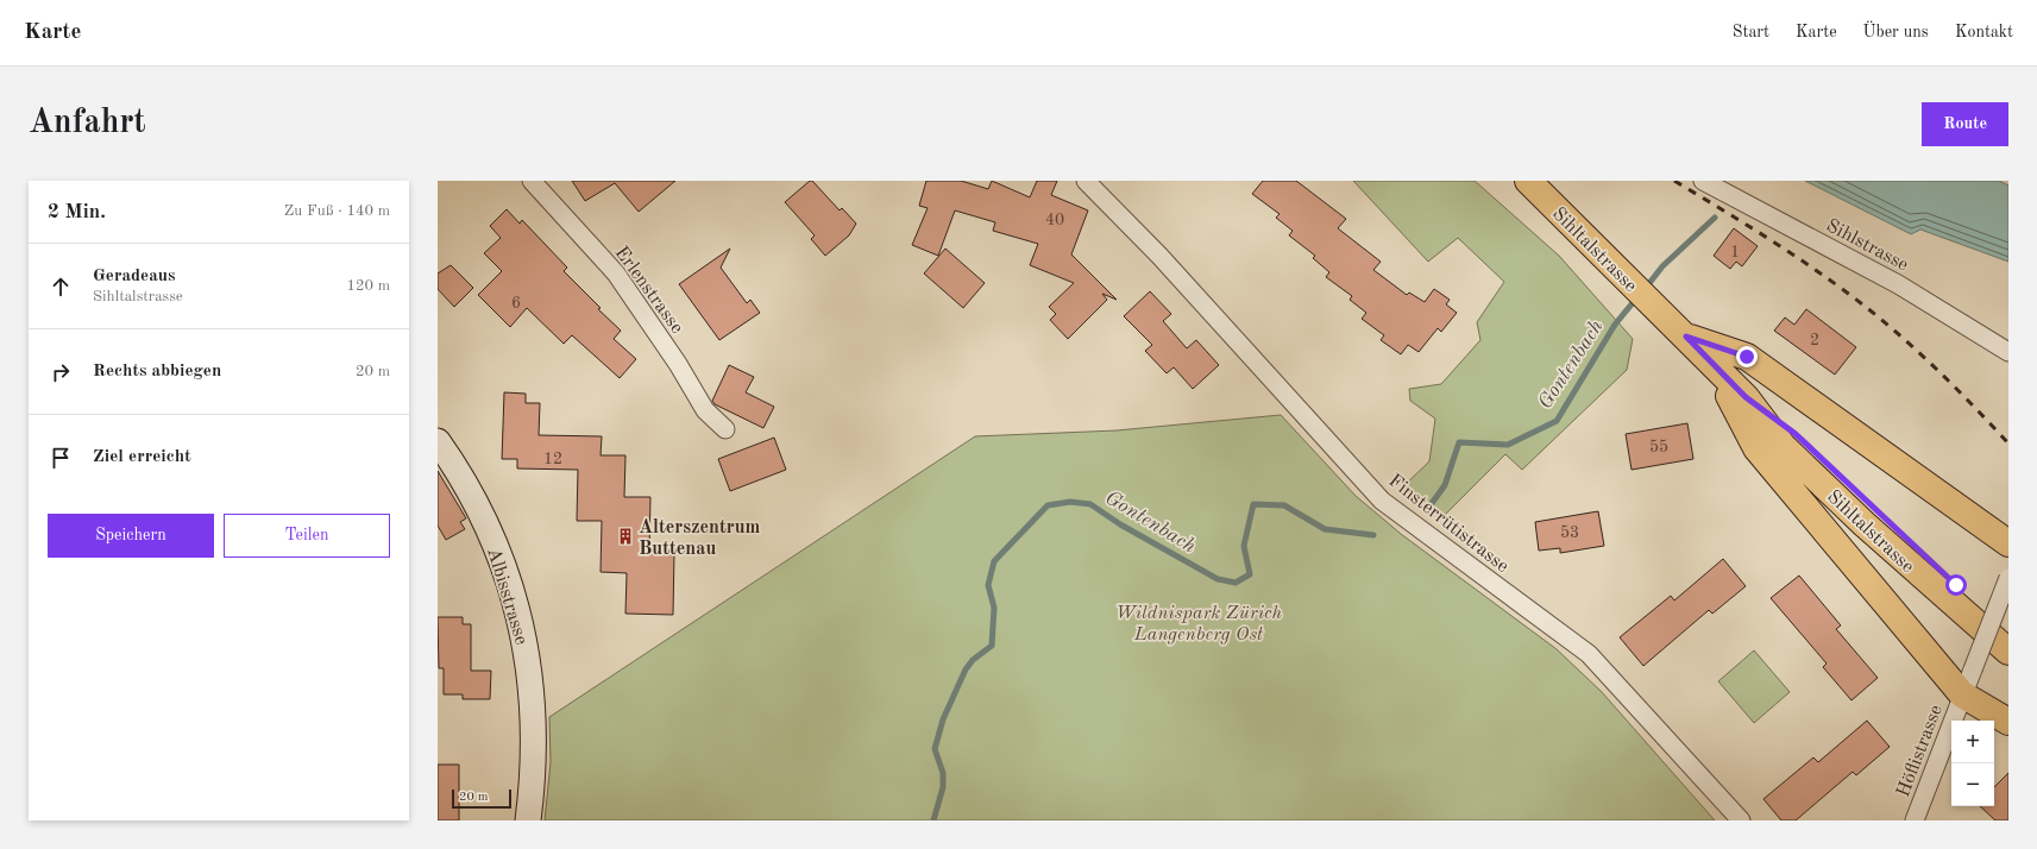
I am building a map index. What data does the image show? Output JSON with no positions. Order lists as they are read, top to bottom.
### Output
{
  "streets": {
    "main road": ["Sihltalstrasse", "Albisstrasse"],
    "street": [
      "Sihlstrasse",
      "Erlenstrasse",
      "Finsterrütistrasse",
      "Höflistrasse"
    ]
  },
  "water": ["Gontenbach"],
  "parks": ["Wildnispark Zürich Langenberg Ost"],
  "places": {
    "building": ["Alterszentrum Buttenau"]
  },
  "house_numbers": [
    "40",
    "1",
    "6",
    "2",
    "55",
    "12",
    "53"
  ],
  "scale_bar": "20 m",
  "page": {
    "header": "Karte",
    "nav": [
      "Start",
      "Karte",
      "Über uns",
      "Kontakt"
    ],
    "buttons": [
      "Route",
      ["Speichern", "Teilen"]
    ],
    "title": "Anfahrt",
    "heading": ["2 Min.", "Zu Fuß · 140 m"],
    "list": [
      ["Geradeaus", "Sihltalstrasse", "120 m"],
      ["Rechts abbiegen", "20 m"],
      "Ziel erreicht"
    ],
    "map_buttons": ["+", "−"],
    "scale": "20 m"
  }
}
